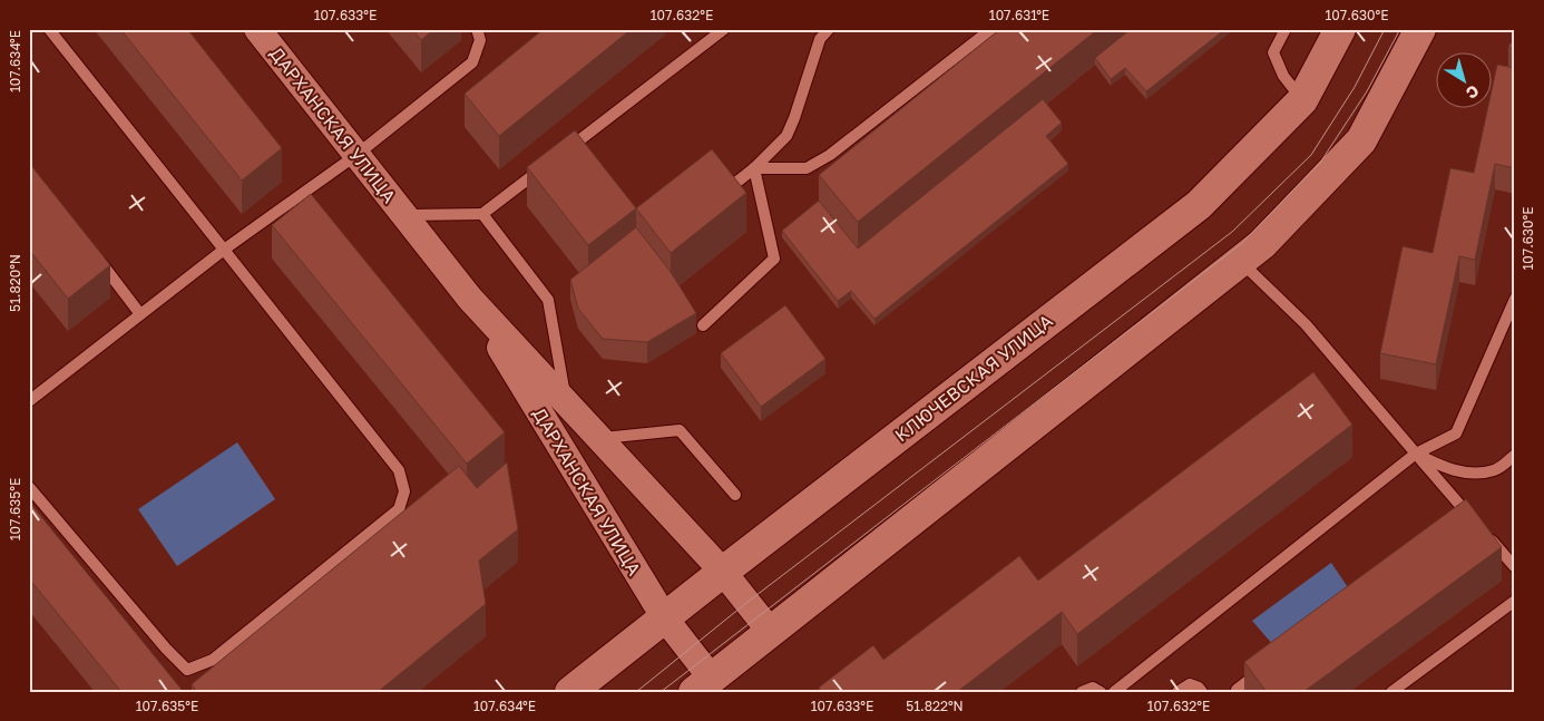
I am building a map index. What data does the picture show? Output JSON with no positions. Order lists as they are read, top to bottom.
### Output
{
  "streets": {
    "main road": ["КЛЮЧЕВСКАЯ УЛИЦА"],
    "street": ["ДАРХАНСКАЯ УЛИЦА"]
  },
  "crossings": [
    ["ДАРХАНСКАЯ УЛИЦА", "КЛЮЧЕВСКАЯ УЛИЦА"]
  ],
  "north": "bottom right",
  "coordinates": [
    "107.633°E",
    "107.632°E",
    "107.631°E",
    "107.630°E",
    "107.634°E",
    "51.820°N",
    "107.635°E",
    "51.822°N"
  ]
}
